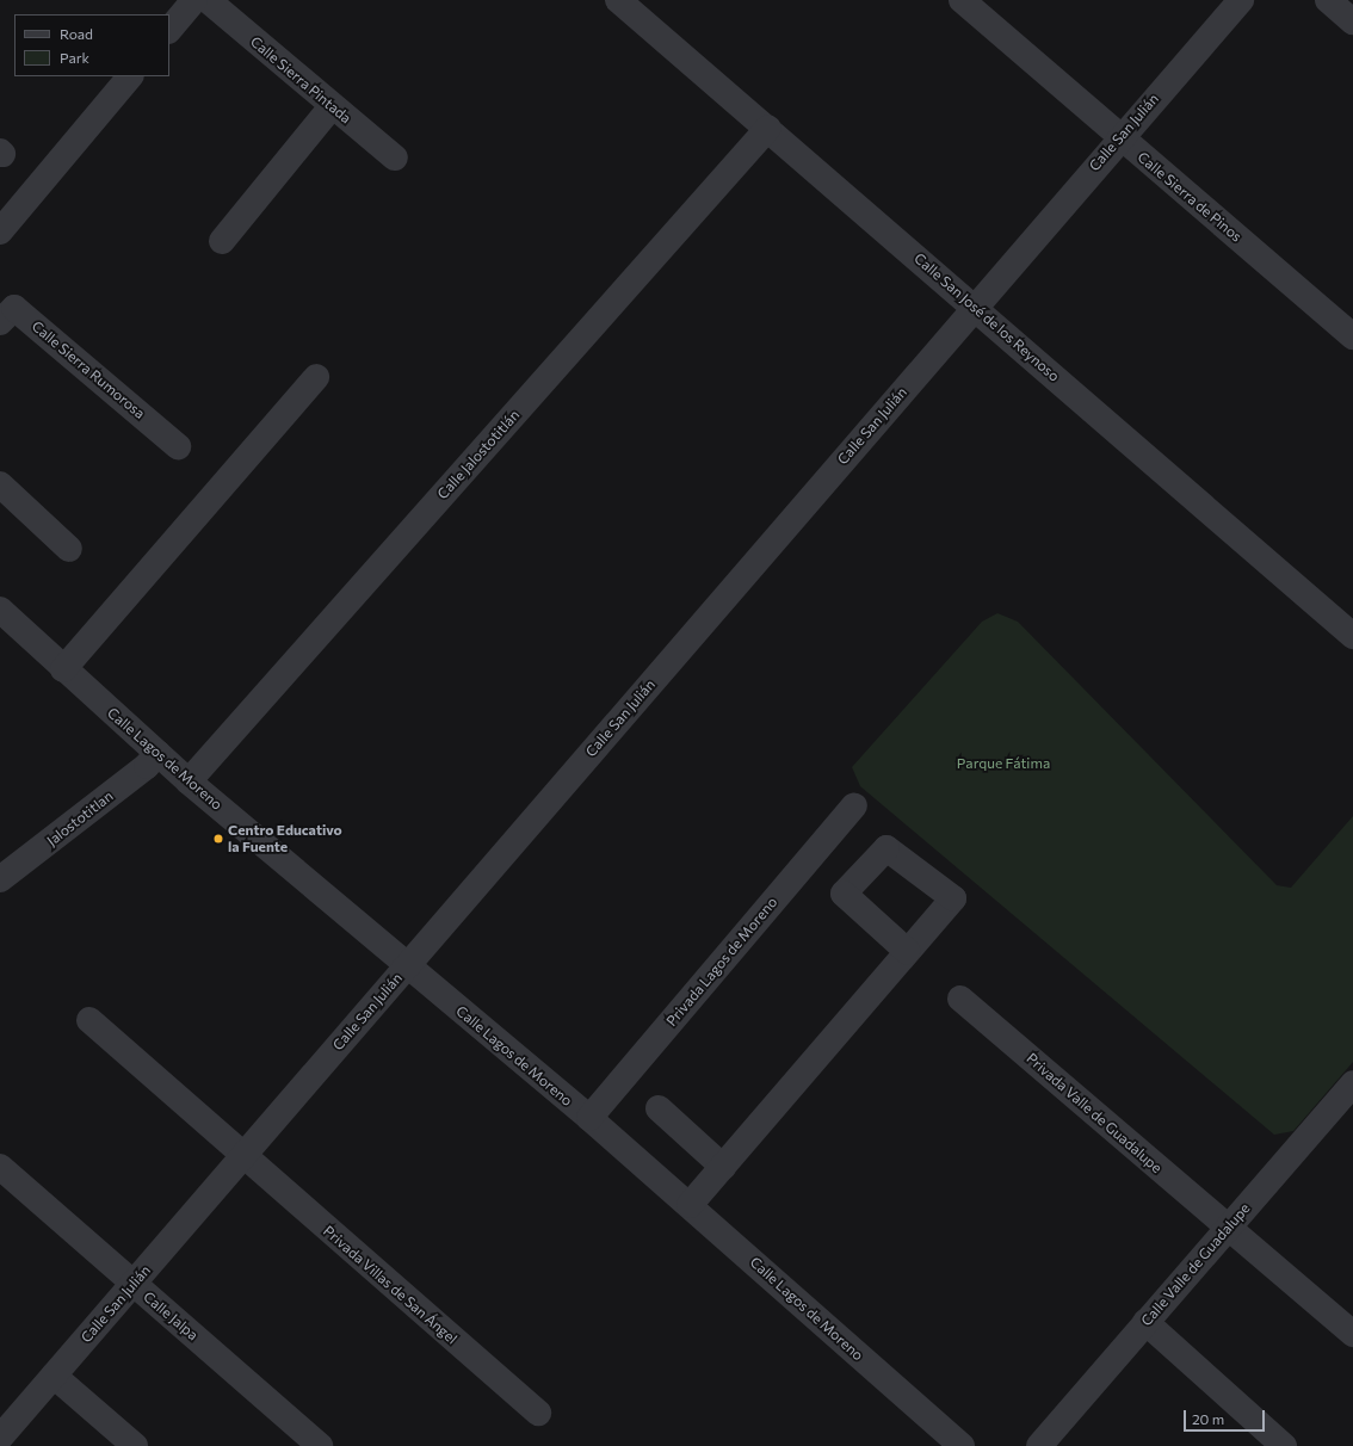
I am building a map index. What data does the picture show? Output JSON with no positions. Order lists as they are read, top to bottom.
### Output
{
  "streets": {
    "street": [
      "Calle Sierra Pintada",
      "Calle San Julián",
      "Calle Sierra de Pinos",
      "Calle San José de los Reynoso",
      "Calle Sierra Rumorosa",
      "Calle Jalostotitlán",
      "Calle Lagos de Moreno",
      "Jalostotitlan",
      "Privada Lagos de Moreno",
      "Privada Valle de Guadalupe",
      "Calle Valle de Guadalupe",
      "Privada Villas de San Ángel",
      "Calle Jalpa"
    ]
  },
  "crossings": [
    ["Calle San Julián", "Calle Sierra de Pinos"],
    ["Calle San Julián", "Calle San José de los Reynoso"],
    ["Calle San Julián", "Calle Lagos de Moreno"],
    ["Calle San Julián", "Privada Villas de San Ángel"],
    ["Calle San Julián", "Calle Jalpa"],
    ["Calle San José de los Reynoso", "Calle Jalostotitlán"],
    ["Calle Jalostotitlán", "Calle Lagos de Moreno"],
    ["Calle Lagos de Moreno", "Jalostotitlan"],
    ["Calle Lagos de Moreno", "Privada Lagos de Moreno"],
    ["Privada Valle de Guadalupe", "Calle Valle de Guadalupe"]
  ],
  "parks": ["Parque Fátima"],
  "places": ["Centro Educativo la Fuente"],
  "legend": ["Road", "Park"],
  "scale_bar": "20 m"
}
